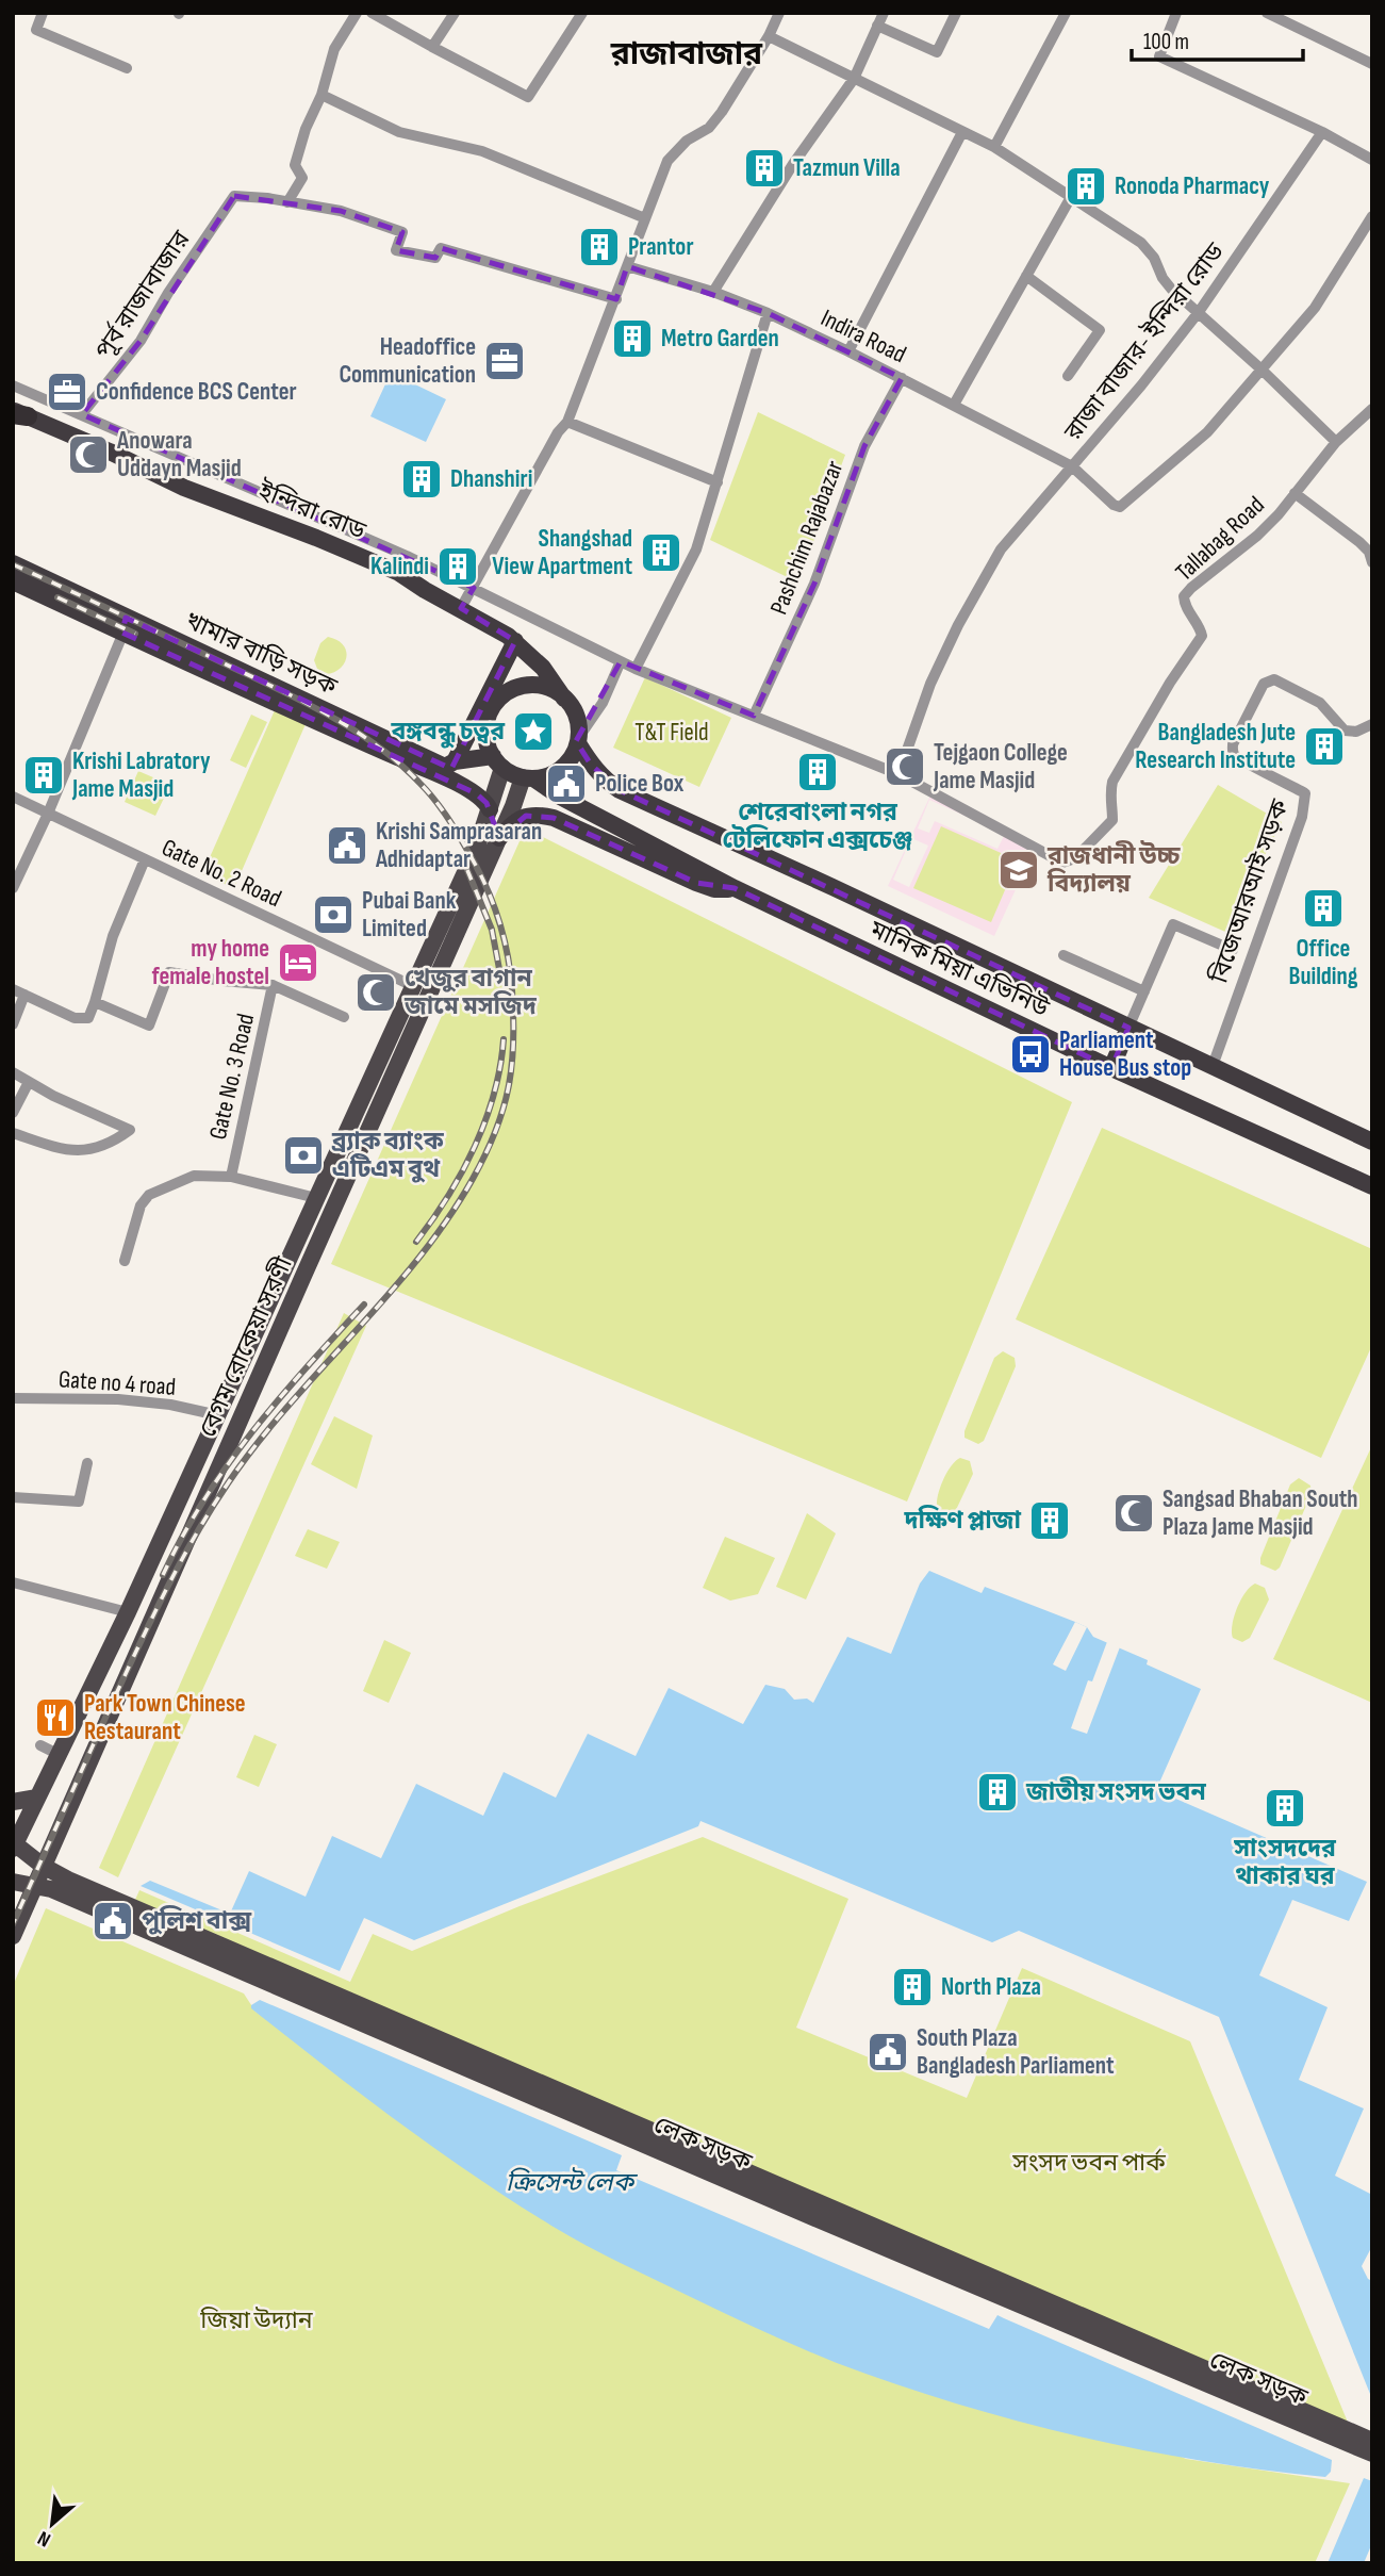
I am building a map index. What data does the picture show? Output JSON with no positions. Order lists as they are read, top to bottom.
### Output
{
  "streets": {
    "highway": ["ইন্দিরা রোড", "খামার বাড়ি সড়ক", "মানিক মিয়া এভিনিউ"],
    "main road": ["বেগম রোকেয়া সরণী", "লেক সড়ক"],
    "street": [
      "পূর্ব রাজাবাজার",
      "Indira Road",
      "রাজা বাজার- ইন্দিরা রোড",
      "Pashchim Rajabazar",
      "Tallabag Road",
      "Gate No. 2 Road",
      "বিজেআরআই সড়ক",
      "Gate No. 3 Road",
      "Gate no 4 road"
    ]
  },
  "crossings": [
    ["পূর্ব রাজাবাজার", "ইন্দিরা রোড"],
    ["Indira Road", "রাজা বাজার- ইন্দিরা রোড"],
    ["Indira Road", "Pashchim Rajabazar"],
    ["রাজা বাজার- ইন্দিরা রোড", "Tallabag Road"],
    ["ইন্দিরা রোড", "খামার বাড়ি সড়ক"],
    ["ইন্দিরা রোড", "মানিক মিয়া এভিনিউ"],
    ["ইন্দিরা রোড", "বেগম রোকেয়া সরণী"],
    ["খামার বাড়ি সড়ক", "মানিক মিয়া এভিনিউ"],
    ["খামার বাড়ি সড়ক", "বেগম রোকেয়া সরণী"],
    ["Gate No. 2 Road", "বেগম রোকেয়া সরণী"],
    ["বিজেআরআই সড়ক", "মানিক মিয়া এভিনিউ"],
    ["মানিক মিয়া এভিনিউ", "বেগম রোকেয়া সরণী"],
    ["Gate No. 3 Road", "বেগম রোকেয়া সরণী"],
    ["বেগম রোকেয়া সরণী", "Gate no 4 road"],
    ["বেগম রোকেয়া সরণী", "লেক সড়ক"]
  ],
  "districts": ["রাজাবাজার"],
  "water": ["ক্রিসেন্ট লেক"],
  "parks": ["T&T Field", "সংসদ ভবন পার্ক", "জিয়া উদ্যান"],
  "places": {
    "building": [
      "Tazmun Villa",
      "Ronoda Pharmacy",
      "Prantor",
      "Metro Garden",
      "Dhanshiri",
      "Shangshad View Apartment",
      "Kalindi",
      "Bangladesh Jute Research Institute",
      "শেরেবাংলা নগর টেলিফোন এক্সচেঞ্জ",
      "Krishi Labratory Jame Masjid",
      "Office Building",
      "দক্ষিণ প্লাজা",
      "জাতীয় সংসদ ভবন",
      "সাংসদদের থাকার ঘর",
      "North Plaza"
    ],
    "office": ["Headoffice Communication", "Confidence BCS Center"],
    "mosque": [
      "Anowara Uddayn Masjid",
      "Tejgaon College Jame Masjid",
      "খেজুর বাগান জামে মসজিদ",
      "Sangsad Bhaban South Plaza Jame Masjid"
    ],
    "place": ["বঙ্গবন্ধু চত্বর"],
    "public building": [
      "Police Box",
      "Krishi Samprasaran Adhidaptar",
      "পুলিশ বাক্স",
      "South Plaza Bangladesh Parliament"
    ],
    "school or university": ["রাজধানী উচ্চ বিদ্যালয়"],
    "bank": ["Pubai Bank Limited", "ব্র্যাক ব্যাংক এটিএম বুথ"],
    "hotel": ["my home female hostel"],
    "bus stop": ["Parliament House Bus stop"],
    "restaurant": ["Park Town Chinese Restaurant"]
  },
  "scale_bar": "100 m",
  "north": "bottom left"
}
